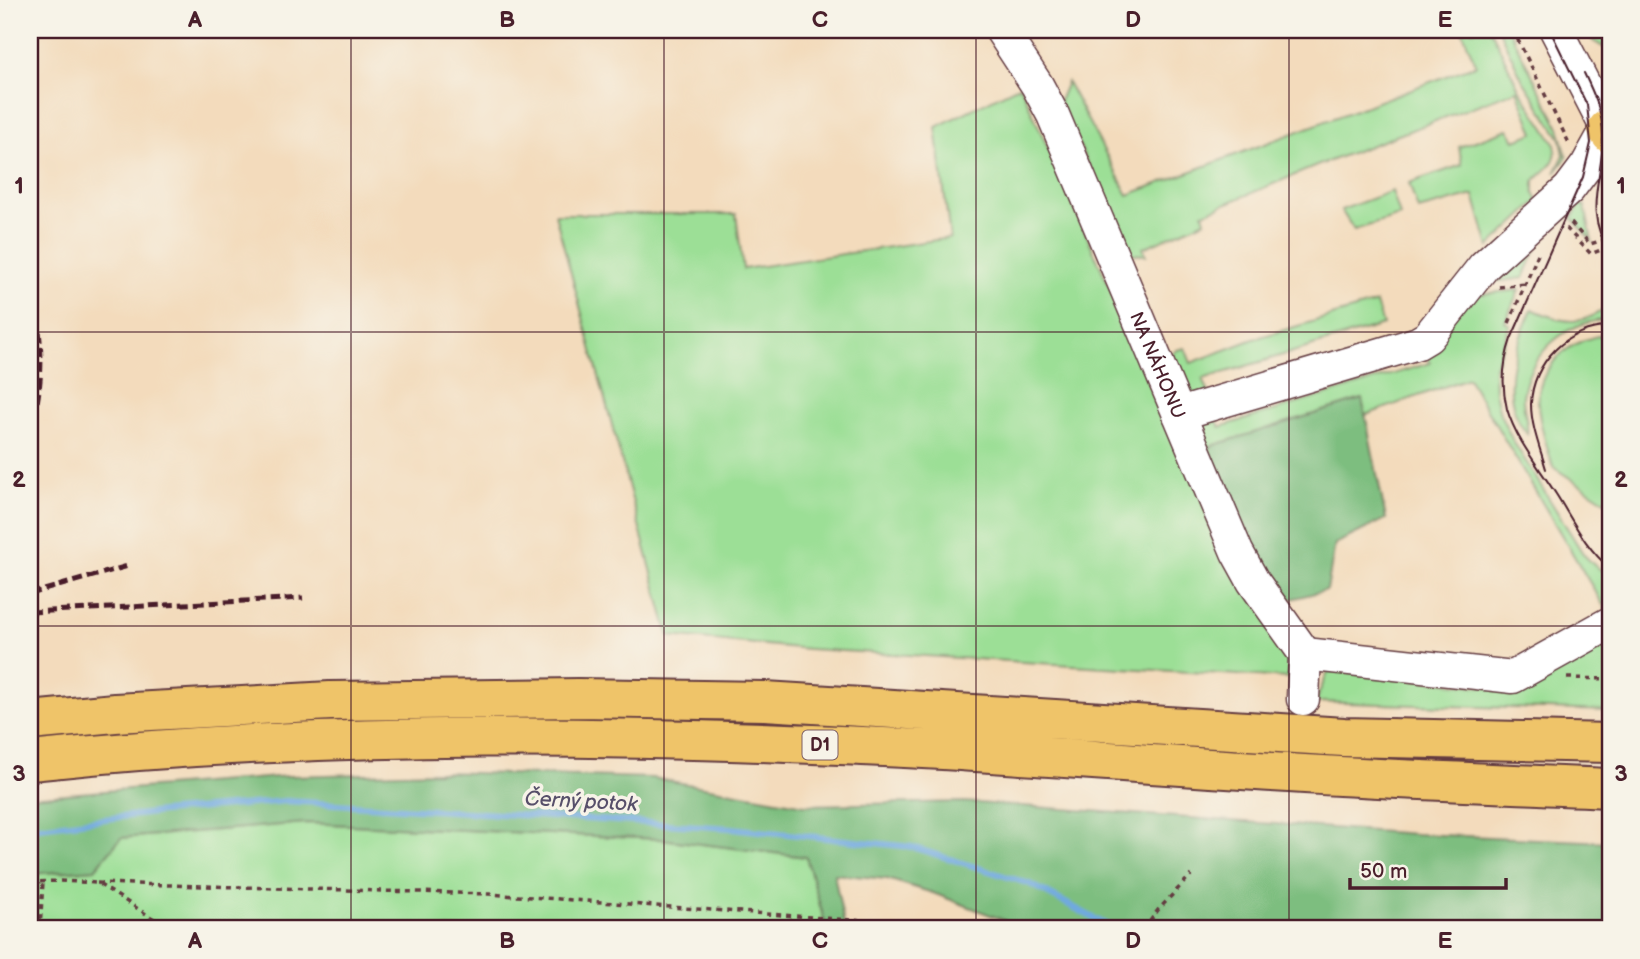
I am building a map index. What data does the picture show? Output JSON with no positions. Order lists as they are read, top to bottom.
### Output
{
  "streets": {
    "highway": ["D1"],
    "street": ["NA NÁHONU"]
  },
  "water": ["Černý potok"],
  "scale_bar": "50 m",
  "grid": {
    "columns": [
      "A",
      "B",
      "C",
      "D",
      "E"
    ],
    "rows": ["1", "2", "3"]
  }
}
